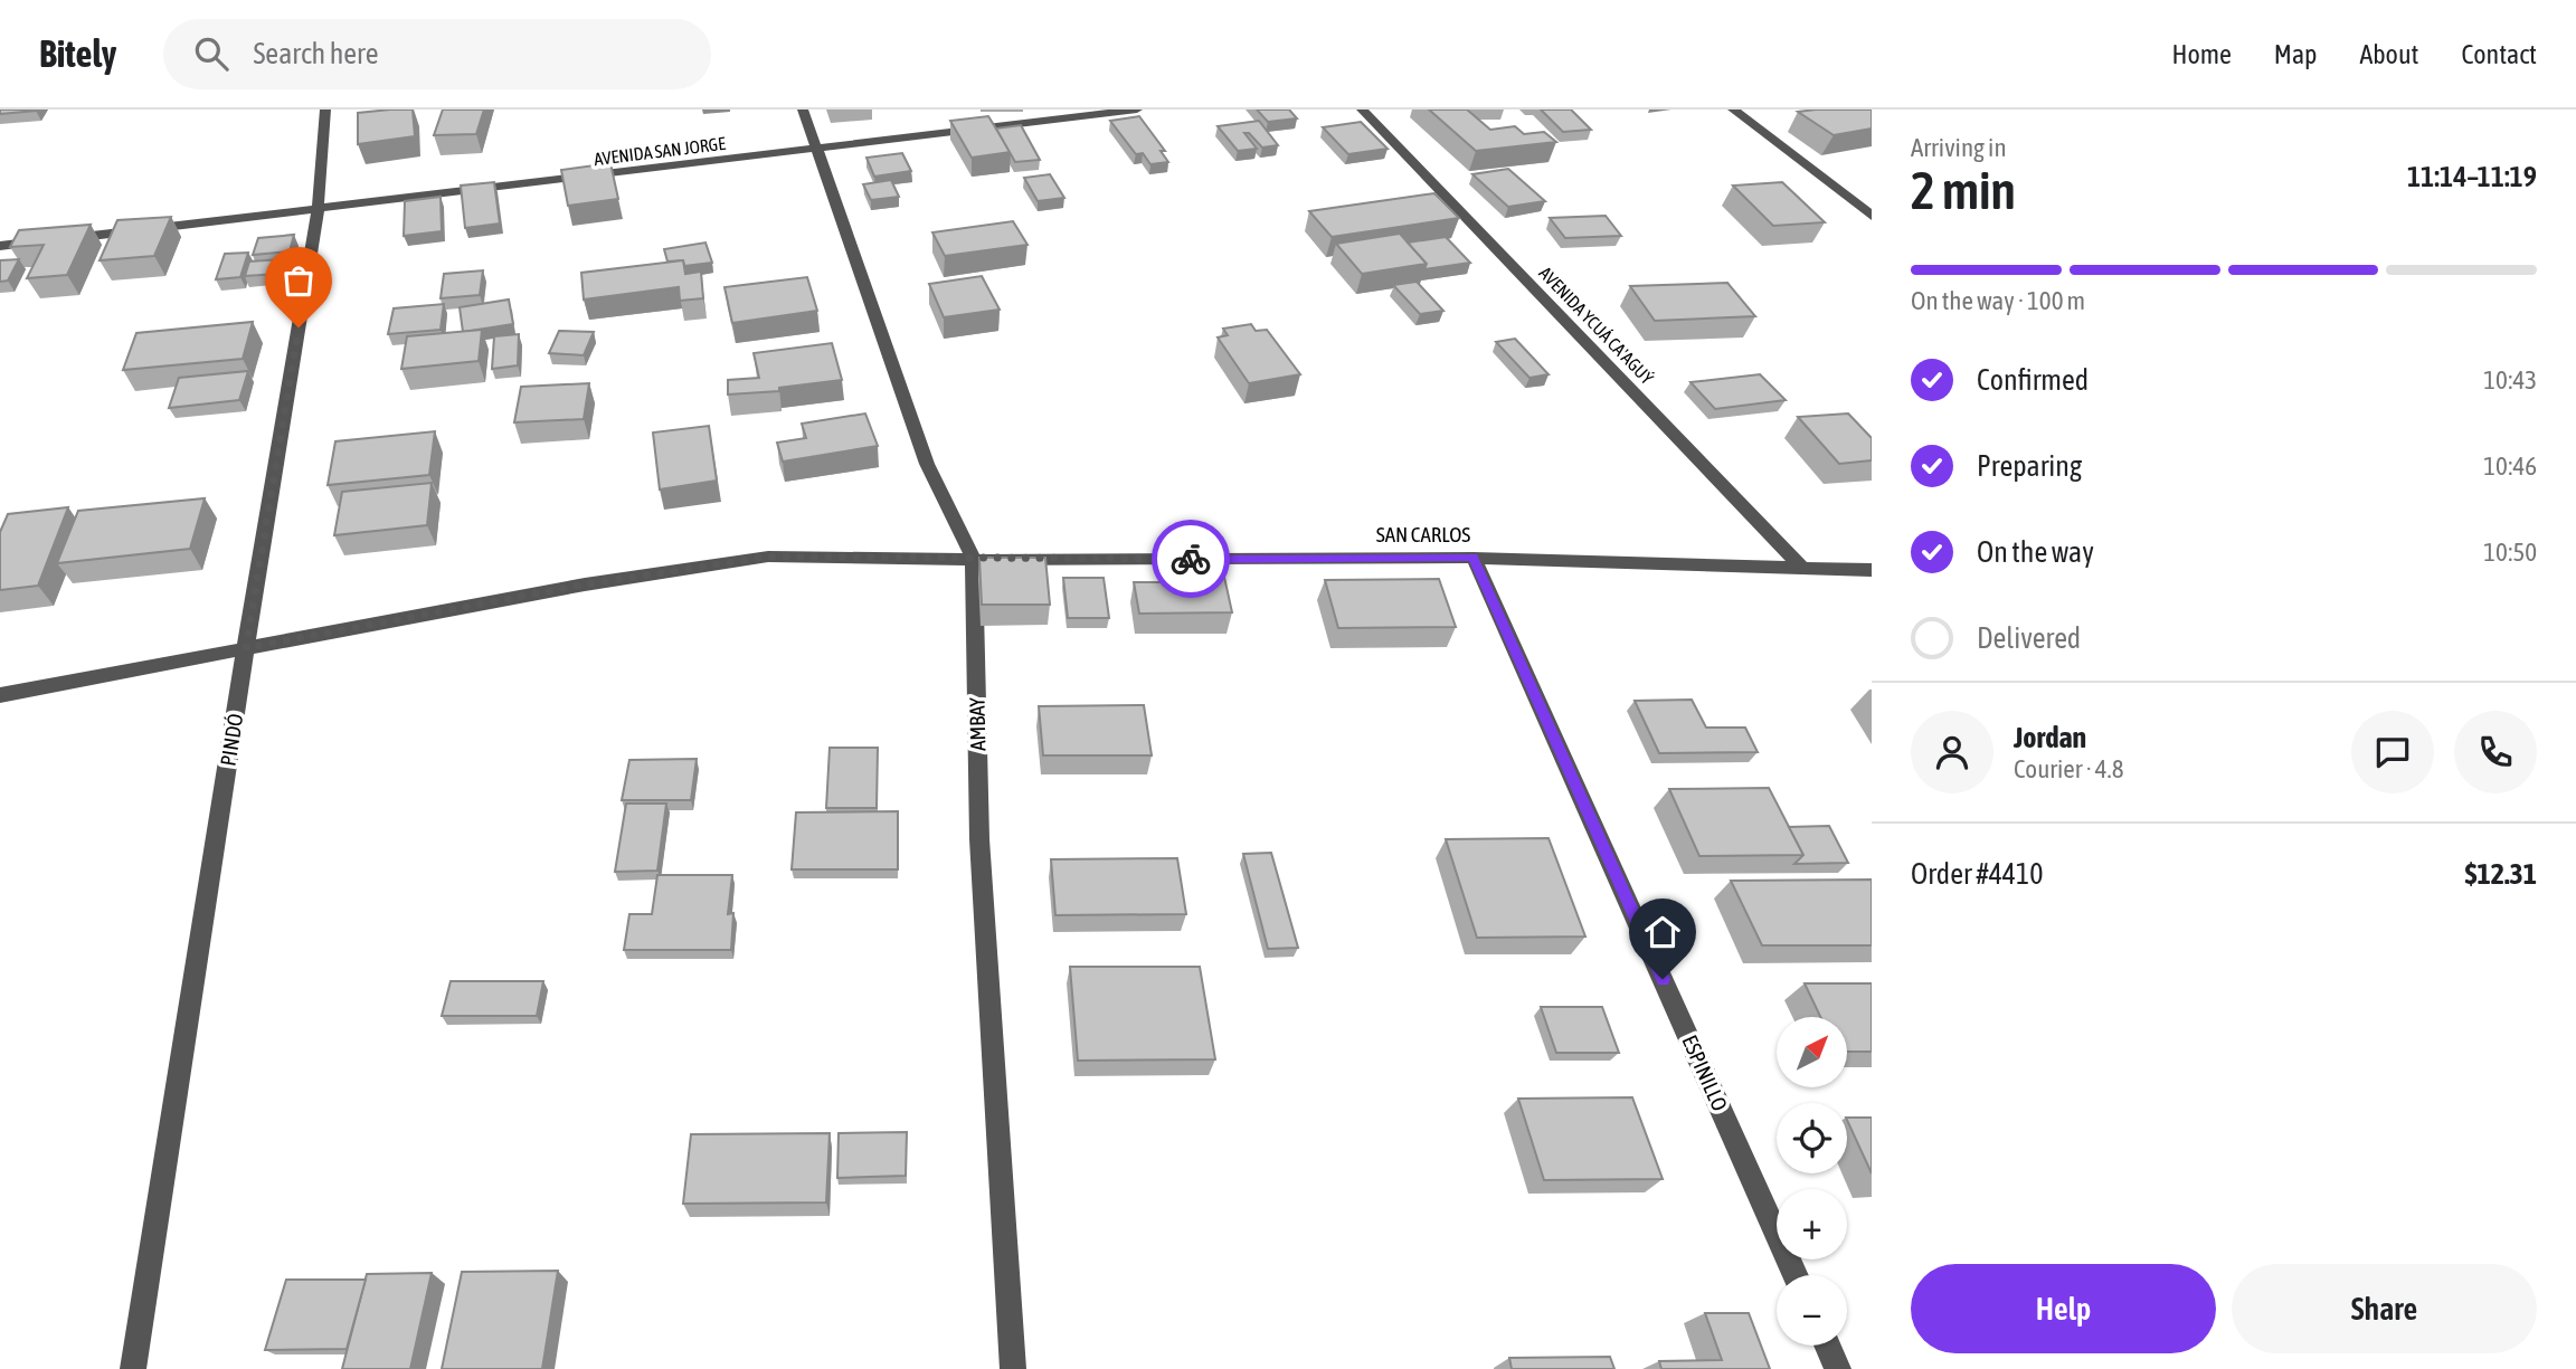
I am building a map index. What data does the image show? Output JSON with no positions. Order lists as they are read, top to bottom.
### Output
{
  "streets": {
    "street": [
      "AVENIDA SAN JORGE",
      "AVENIDA YCUÁ CA'AGUÝ",
      "SAN CARLOS",
      "AMBAY",
      "PINDÓ",
      "ESPINILLO"
    ]
  },
  "crossings": [
    ["AVENIDA SAN JORGE", "AMBAY"],
    ["AVENIDA SAN JORGE", "PINDÓ"],
    ["AVENIDA YCUÁ CA'AGUÝ", "SAN CARLOS"],
    ["SAN CARLOS", "AMBAY"],
    ["SAN CARLOS", "PINDÓ"],
    ["SAN CARLOS", "ESPINILLO"]
  ],
  "north": "top right",
  "page": {
    "header": "Bitely",
    "search": "Search here",
    "nav": [
      "Home",
      "Map",
      "About",
      "Contact"
    ],
    "heading": ["2 min", "Arriving in", "11:14–11:19"],
    "panel": [
      "Jordan",
      "Courier · 4.8",
      "Order #4410",
      "$12.31"
    ],
    "bar": "On the way · 100 m",
    "list": [
      ["Confirmed", "10:43"],
      ["Preparing", "10:46"],
      ["On the way", "10:50"],
      "Delivered"
    ],
    "map_buttons": ["+", "−"],
    "buttons": ["Help", "Share"]
  }
}
